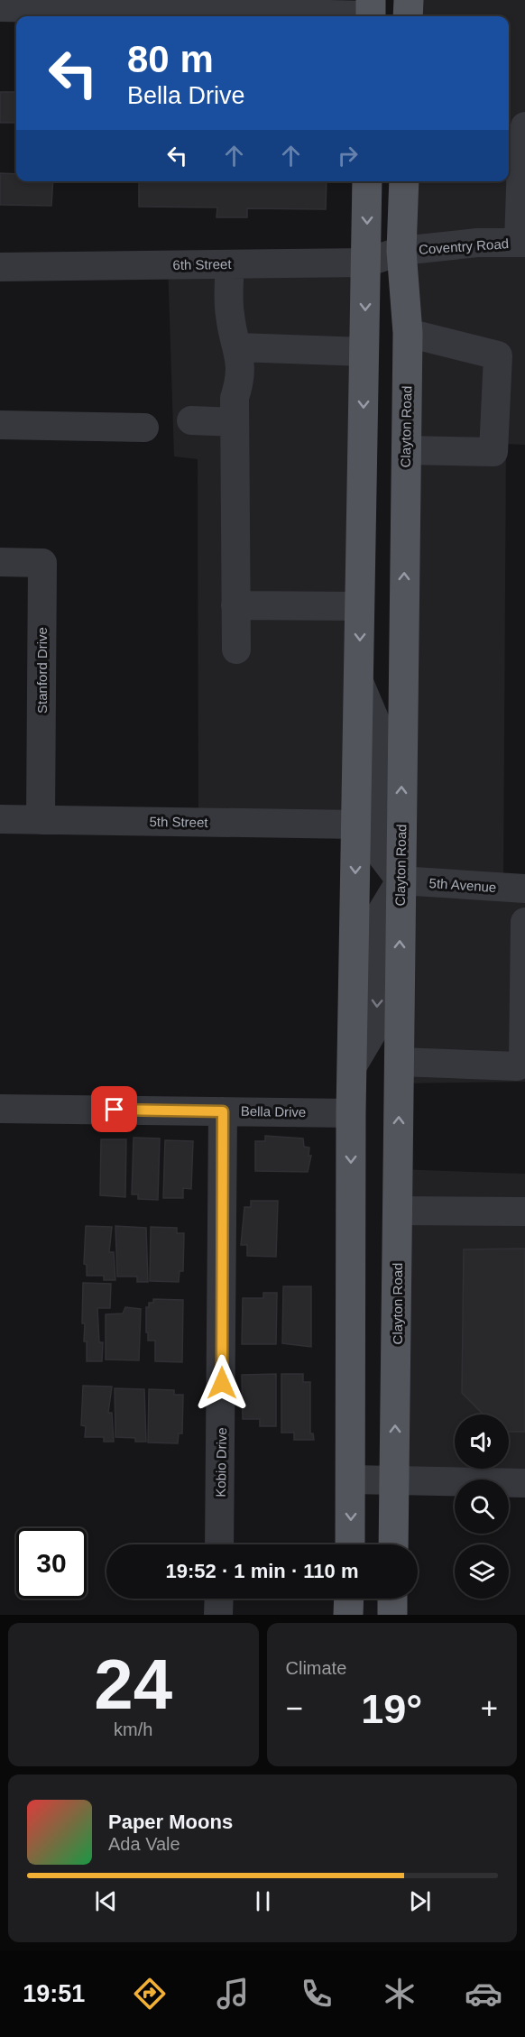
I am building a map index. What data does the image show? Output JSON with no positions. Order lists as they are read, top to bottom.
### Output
{
  "streets": {
    "main road": ["Clayton Road"],
    "street": [
      "Coventry Road",
      "6th Street",
      "Stanford Drive",
      "5th Street",
      "5th Avenue",
      "Bella Drive",
      "Kobio Drive"
    ]
  },
  "crossings": [
    ["Coventry Road", "6th Street"],
    ["Coventry Road", "Clayton Road"],
    ["6th Street", "Clayton Road"],
    ["Clayton Road", "5th Avenue"],
    ["Stanford Drive", "5th Street"],
    ["Bella Drive", "Kobio Drive"]
  ],
  "page": {
    "turn": ["80 m", "Bella Drive"],
    "limit": "30",
    "trip": "19:52 · 1 min · 110 m",
    "tile": [
      ["24", "km/h"],
      "Climate"
    ],
    "heat": ["−", "19°", "+"],
    "song": ["Paper Moons", "Ada Vale"],
    "tabs": "19:51"
  }
}
